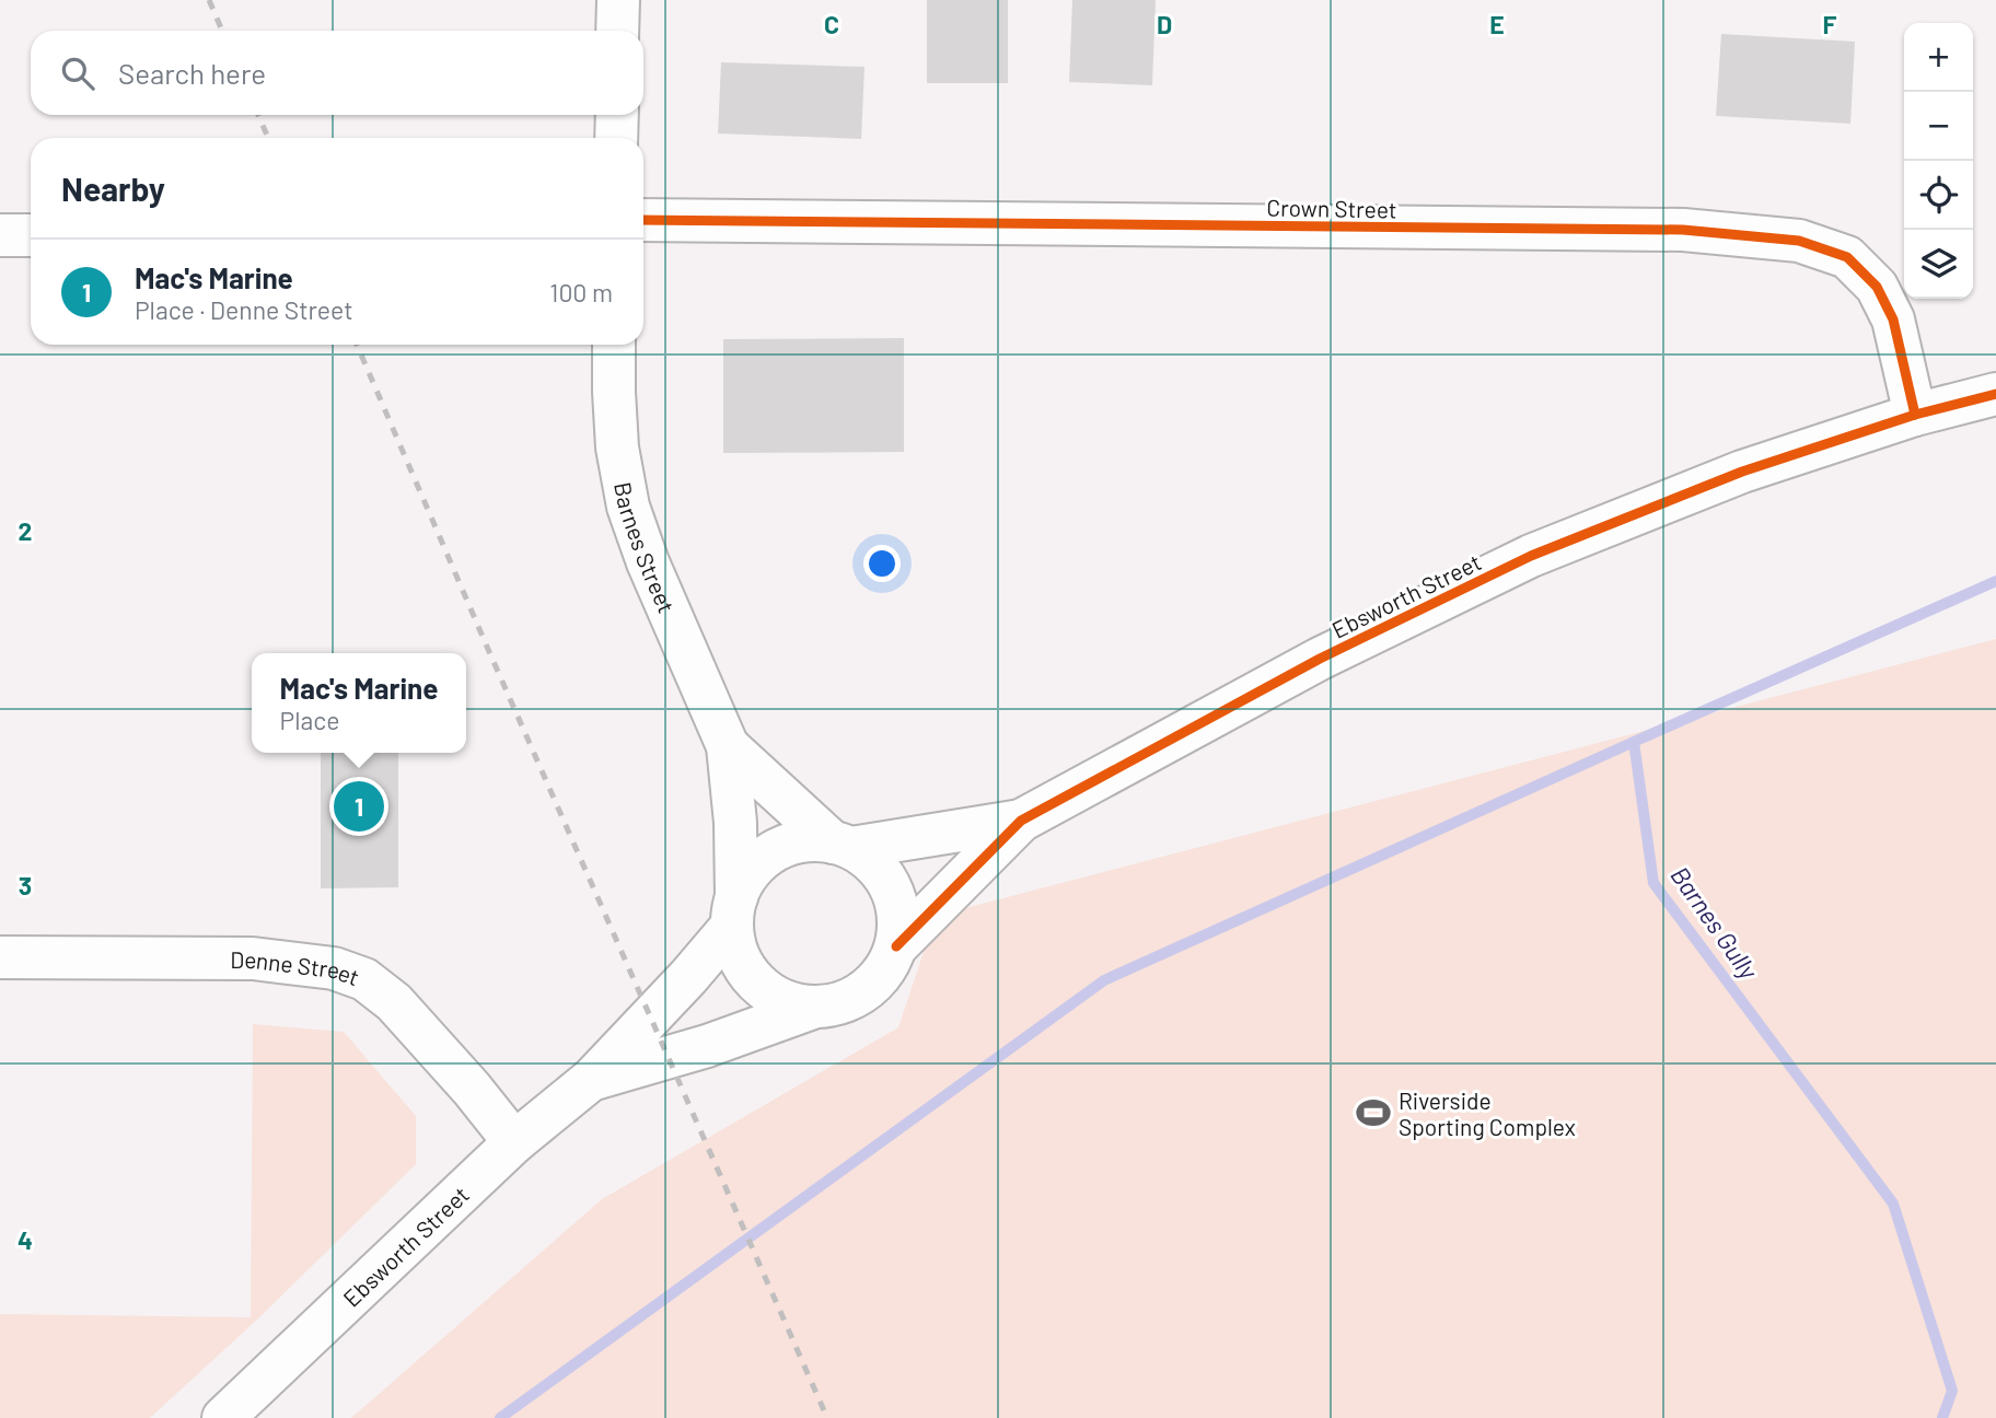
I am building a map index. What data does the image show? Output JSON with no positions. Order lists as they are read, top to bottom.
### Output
{
  "streets": {
    "street": [
      "Crown Street",
      "Barnes Street",
      "Ebsworth Street",
      "Denne Street"
    ]
  },
  "crossings": [
    ["Crown Street", "Ebsworth Street"],
    ["Barnes Street", "Ebsworth Street"],
    ["Ebsworth Street", "Denne Street"]
  ],
  "water": ["Barnes Gully"],
  "places": {
    "sports": ["Riverside Sporting Complex"]
  },
  "page": {
    "map_buttons": ["+", "−"],
    "search": "Search here",
    "heading": "Nearby",
    "list": [
      {
        "mark": "1",
        "name": "Mac's Marine",
        "note": "Place · Denne Street",
        "value": "100 m"
      }
    ],
    "popup": ["Mac's Marine", "Place"],
    "pins": "1"
  },
  "grid": {
    "columns": [
      "C",
      "D",
      "E",
      "F"
    ],
    "rows": ["2", "3", "4"]
  }
}
